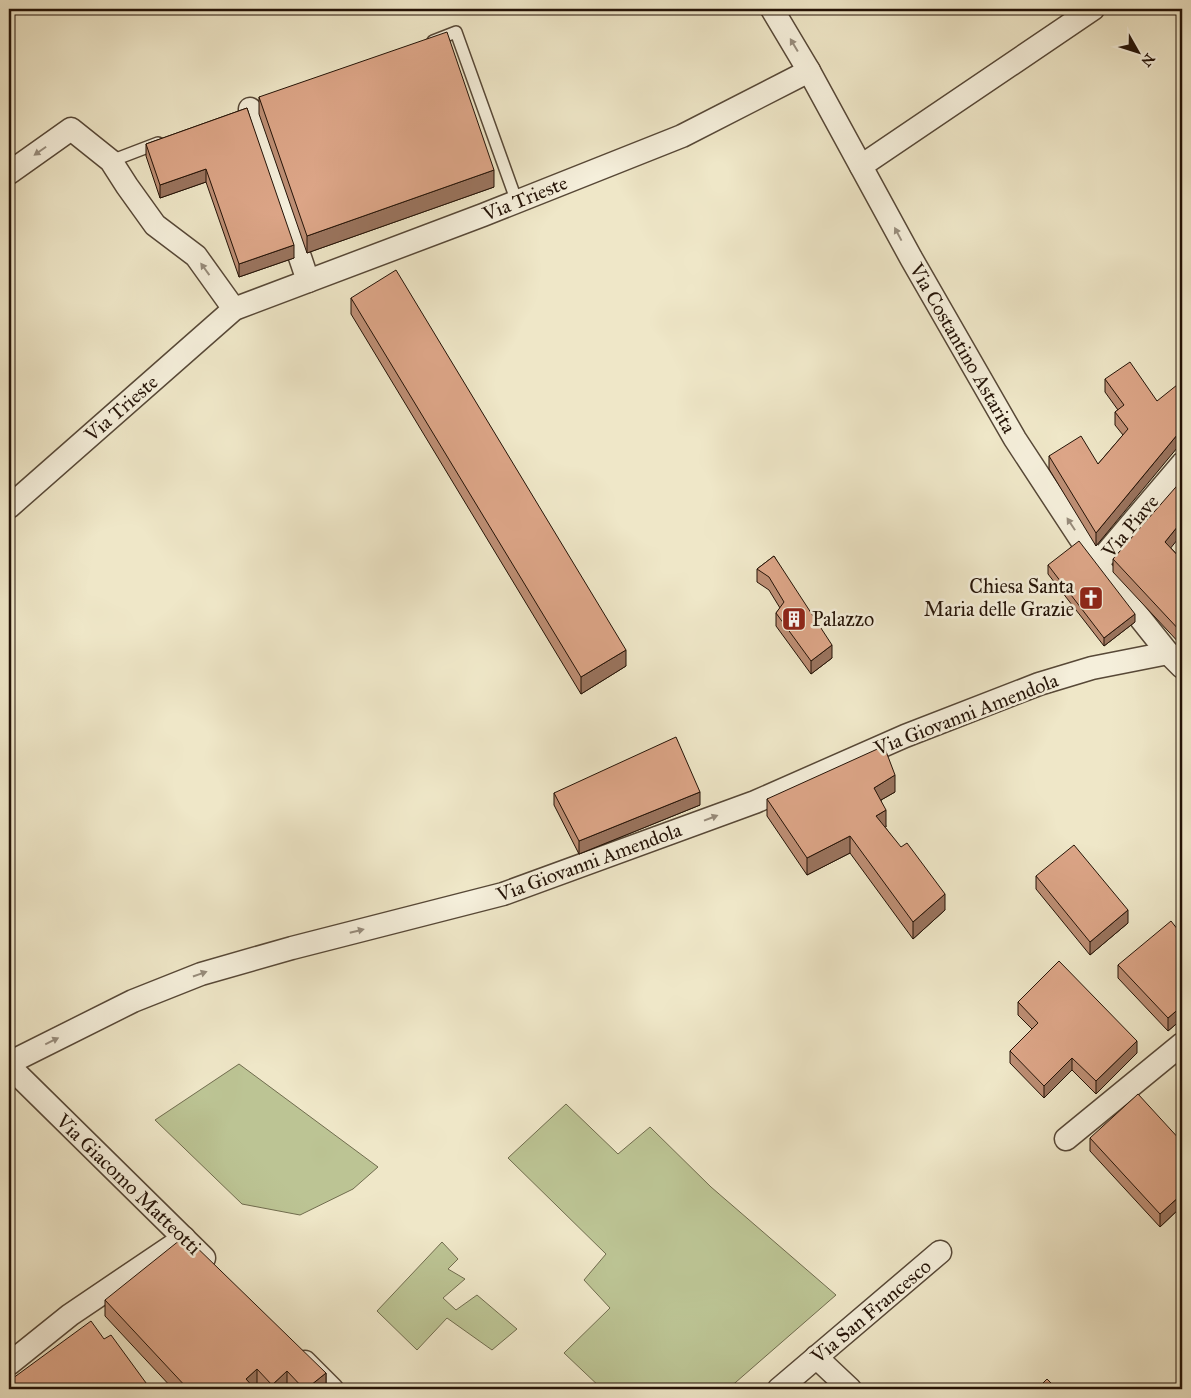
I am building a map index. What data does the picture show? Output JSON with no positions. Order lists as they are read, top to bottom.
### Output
{
  "streets": {
    "street": [
      "Via Trieste",
      "Via Costantino Astarita",
      "Via Piave",
      "Via Giovanni Amendola",
      "Via Giacomo Matteotti",
      "Via San Francesco"
    ]
  },
  "crossings": [
    ["Via Trieste", "Via Costantino Astarita"],
    ["Via Costantino Astarita", "Via Piave"],
    ["Via Costantino Astarita", "Via Giovanni Amendola"],
    ["Via Giovanni Amendola", "Via Giacomo Matteotti"]
  ],
  "one_way": ["Via Costantino Astarita", "Via Giovanni Amendola"],
  "places": {
    "church": ["Chiesa Santa Maria delle Grazie"],
    "building": ["Palazzo"]
  },
  "north": "bottom right"
}
